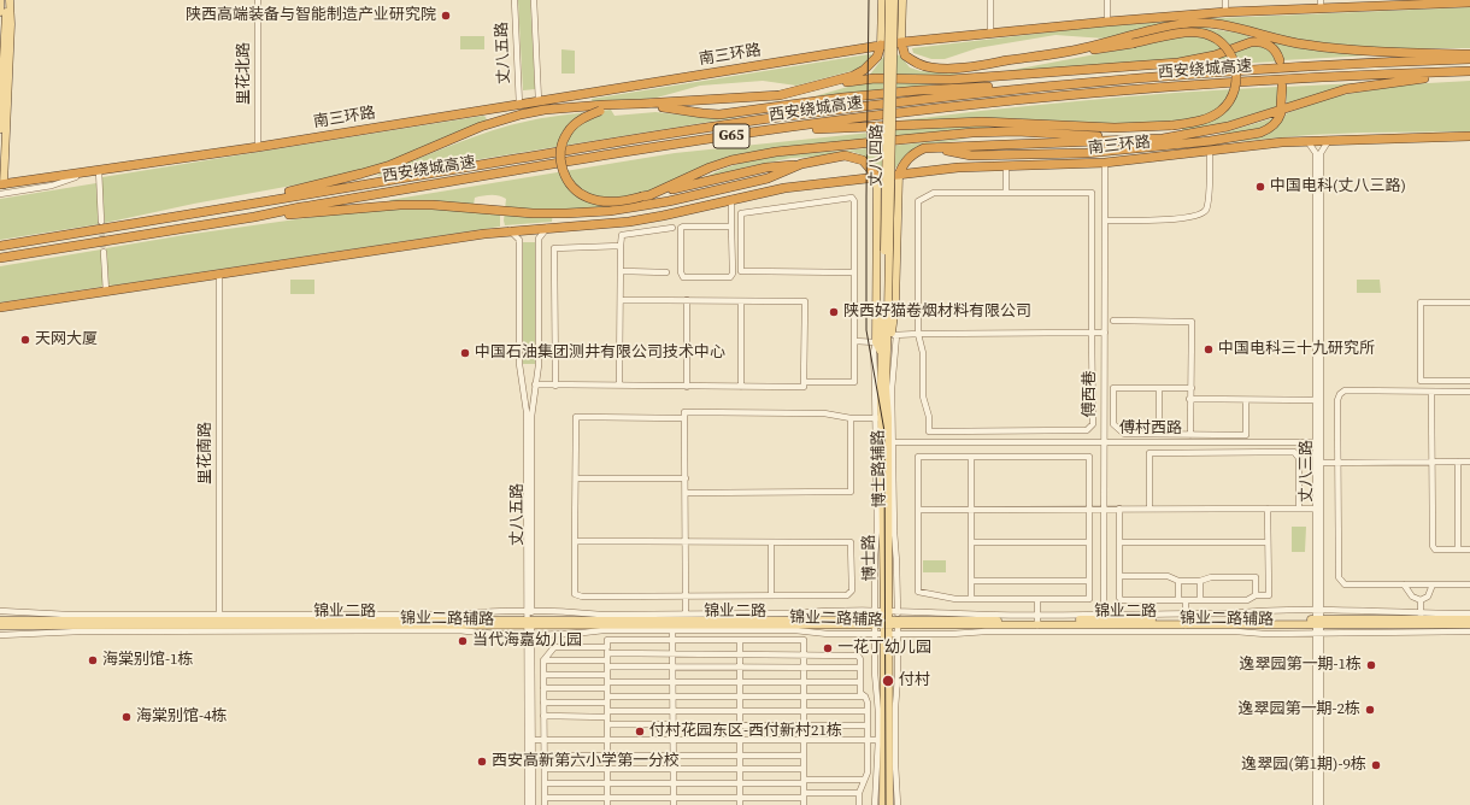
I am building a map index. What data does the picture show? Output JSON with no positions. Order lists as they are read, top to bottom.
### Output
{
  "streets": {
    "highway": ["南三环路", "西安绕城高速", "G65"],
    "main road": ["丈八四路", "博士路", "锦业二路"],
    "street": [
      "丈八五路",
      "里花北路",
      "傅西巷",
      "傅村西路",
      "里花南路",
      "博士路辅路",
      "丈八三路",
      "锦业二路辅路"
    ]
  },
  "crossings": [
    ["丈八五路", "南三环路"],
    ["丈八五路", "锦业二路"],
    ["丈八五路", "锦业二路辅路"],
    ["南三环路", "里花北路"],
    ["南三环路", "傅西巷"],
    ["南三环路", "里花南路"],
    ["南三环路", "丈八三路"],
    ["丈八四路", "博士路"],
    ["傅西巷", "傅村西路"],
    ["傅西巷", "锦业二路"],
    ["傅村西路", "博士路辅路"],
    ["傅村西路", "丈八三路"],
    ["里花南路", "锦业二路"],
    ["里花南路", "锦业二路辅路"],
    ["博士路辅路", "博士路"],
    ["博士路辅路", "锦业二路"],
    ["博士路辅路", "锦业二路辅路"],
    ["丈八三路", "锦业二路"],
    ["丈八三路", "锦业二路辅路"],
    ["博士路", "锦业二路"],
    ["博士路", "锦业二路辅路"],
    ["锦业二路", "锦业二路辅路"]
  ],
  "places": [
    "陕西高端装备与智能制造产业研究院",
    "中国电科(丈八三路)",
    "陕西好猫卷烟材料有限公司",
    "天网大厦",
    "中国电科三十九研究所",
    "中国石油集团测井有限公司技术中心",
    "当代海嘉幼儿园",
    "一花丁幼儿园",
    "海棠别馆-1栋",
    "逸翠园第一期-1栋",
    "付村",
    "逸翠园第一期-2栋",
    "海棠别馆-4栋",
    "付村花园东区-西付新村21栋",
    "西安高新第六小学第一分校",
    "逸翠园(第1期)-9栋"
  ]
}
